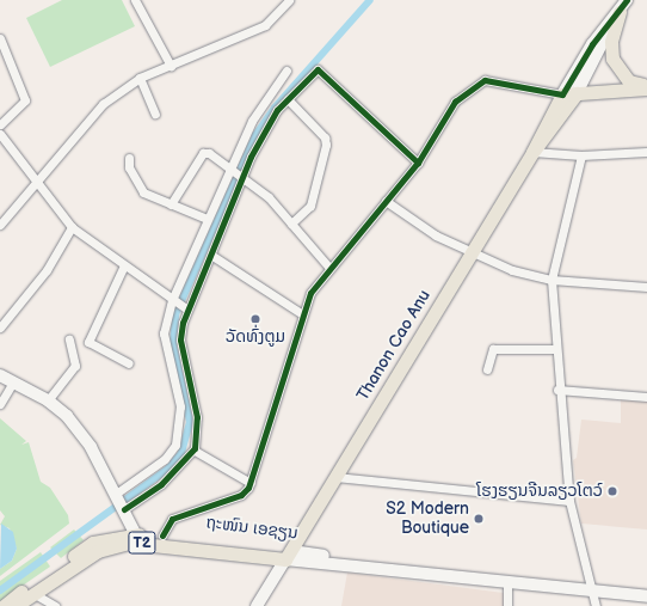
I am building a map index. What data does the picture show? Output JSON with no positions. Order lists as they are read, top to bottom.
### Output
{
  "streets": {
    "main road": ["Thanon Cao Anu", "ຖະໜົນ ເອຊຽນ", "T2"]
  },
  "crossings": [
    ["Thanon Cao Anu", "ຖະໜົນ ເອຊຽນ"]
  ],
  "places": ["ວັດທົ່ງຕູມ", "ໂຮງຮຽນຈີນລຽວໂຕວ໌", "S2 Modern Boutique"]
}
